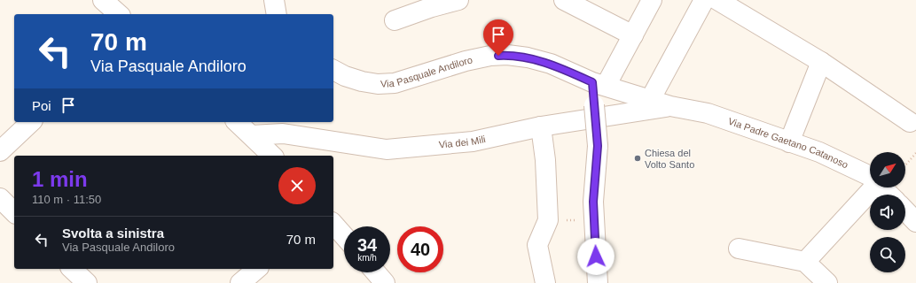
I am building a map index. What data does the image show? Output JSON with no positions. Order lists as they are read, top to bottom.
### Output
{
  "streets": {
    "street": ["Via Pasquale Andiloro", "Via dei Mili", "Via Padre Gaetano Catanoso"]
  },
  "crossings": [
    ["Via Pasquale Andiloro", "Via dei Mili"],
    ["Via Pasquale Andiloro", "Via Padre Gaetano Catanoso"],
    ["Via dei Mili", "Via Padre Gaetano Catanoso"]
  ],
  "places": ["Chiesa del Volto Santo"],
  "north": "top right",
  "page": {
    "turn": ["70 m", "Via Pasquale Andiloro"],
    "then": "Poi",
    "heading": ["1 min", "110 m · 11:50"],
    "list": [
      {
        "name": "Svolta a sinistra",
        "note": "Via Pasquale Andiloro",
        "value": "70 m"
      }
    ],
    "speed": "34 km/h",
    "limit": "40"
  }
}
